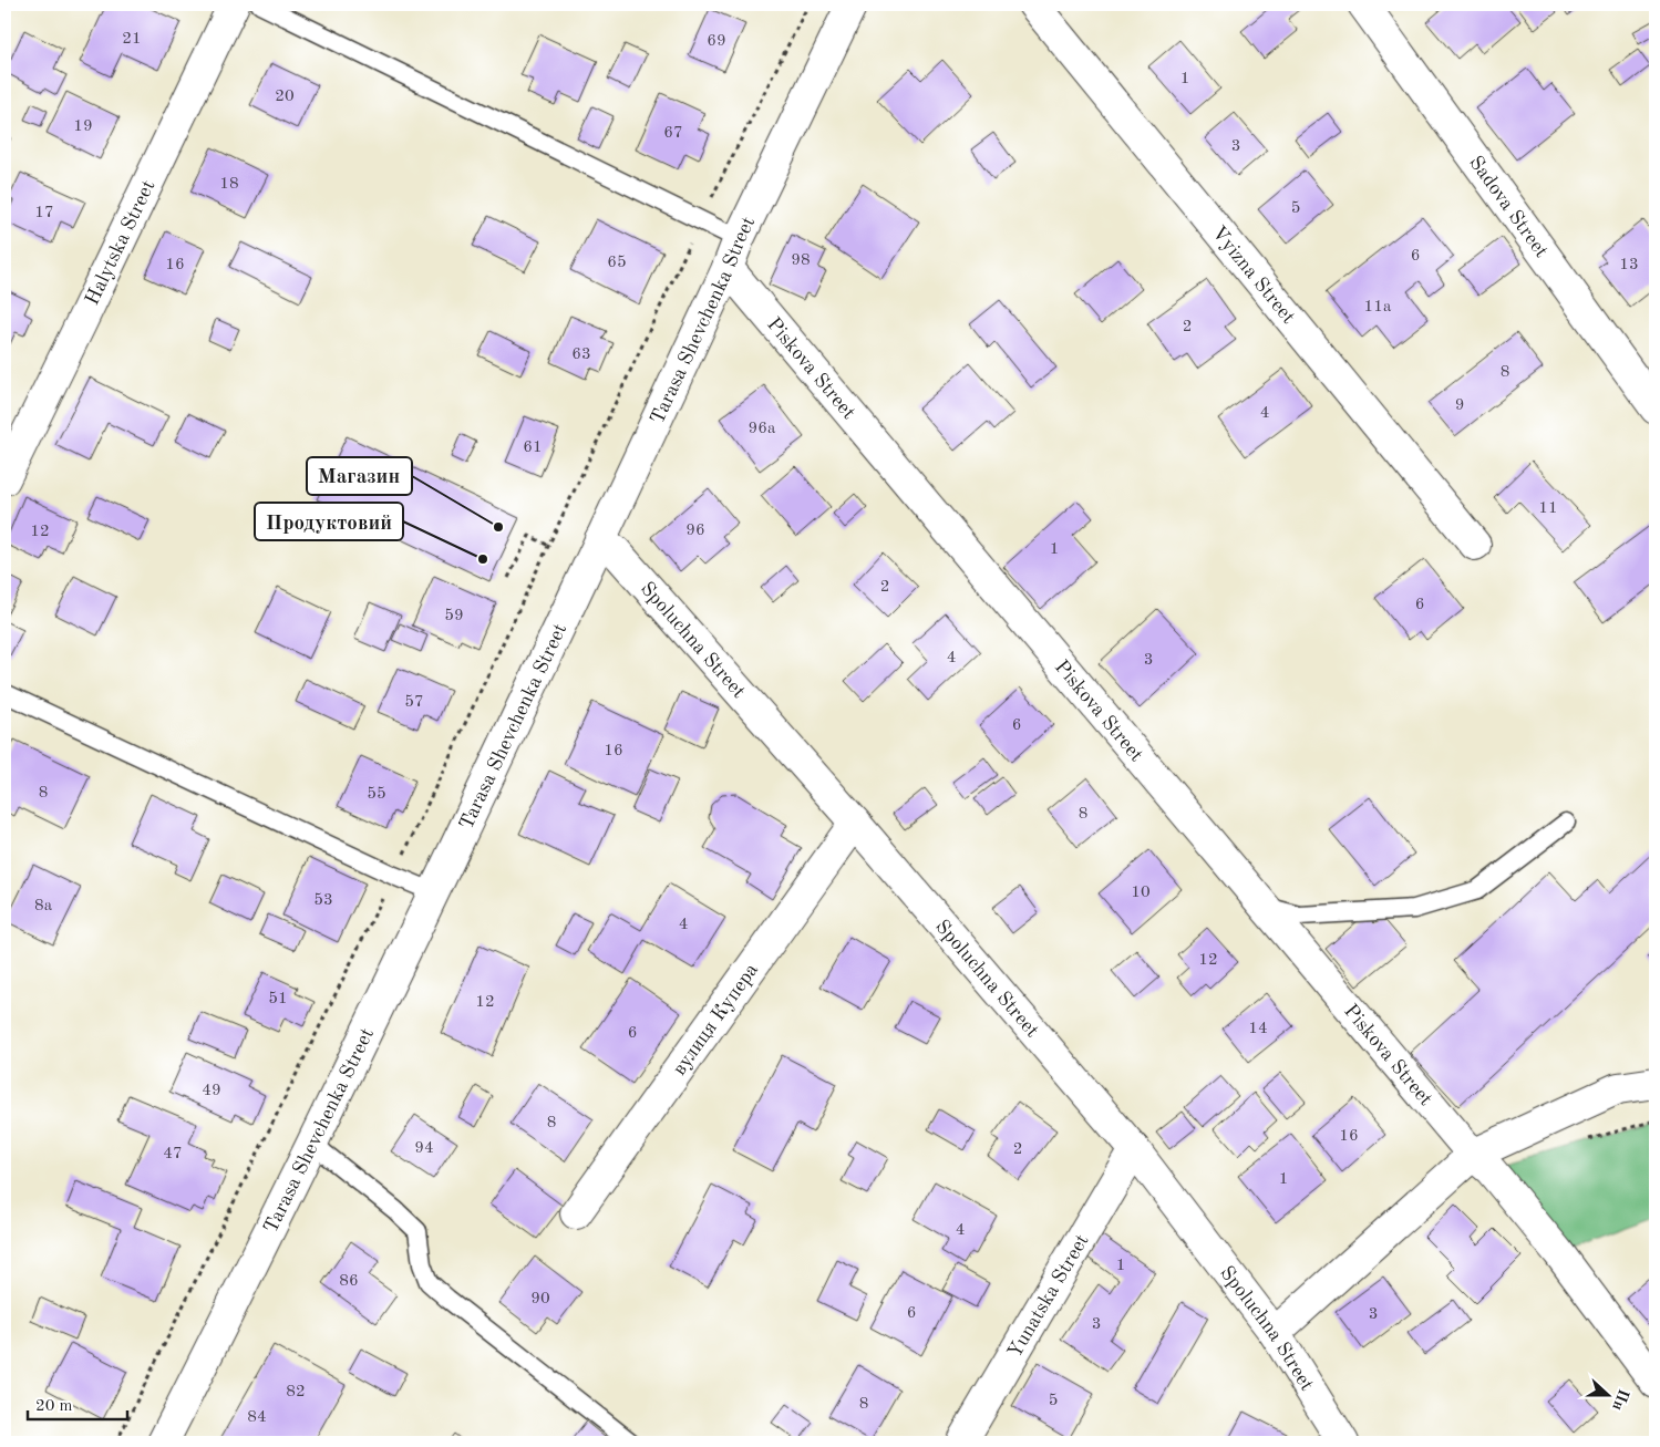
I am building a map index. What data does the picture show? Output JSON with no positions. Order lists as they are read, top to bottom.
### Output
{
  "streets": {
    "street": [
      "Sadova Street",
      "Halytska Street",
      "Vyizna Street",
      "Tarasa Shevchenka Street",
      "Piskova Street",
      "Spoluchna Street",
      "вулиця Купера",
      "Yunatska Street"
    ]
  },
  "crossings": [
    ["Tarasa Shevchenka Street", "Piskova Street"],
    ["Tarasa Shevchenka Street", "Spoluchna Street"],
    ["Spoluchna Street", "вулиця Купера"],
    ["Spoluchna Street", "Yunatska Street"]
  ],
  "places": ["Магазин", "Продуктовий"],
  "house_numbers": [
    "21",
    "69",
    "1",
    "20",
    "19",
    "67",
    "3",
    "18",
    "5",
    "17",
    "6",
    "98",
    "65",
    "16",
    "13",
    "11а",
    "2",
    "63",
    "8",
    "9",
    "4",
    "96а",
    "61",
    "11",
    "96",
    "12",
    "1",
    "2",
    "6",
    "59",
    "4",
    "3",
    "57",
    "6",
    "16",
    "8",
    "55",
    "8",
    "10",
    "53",
    "8а",
    "4",
    "12",
    "51",
    "12",
    "14",
    "6",
    "49",
    "8",
    "16",
    "94",
    "2",
    "47",
    "1",
    "4",
    "1",
    "86",
    "90",
    "6",
    "3",
    "3",
    "82",
    "5",
    "8",
    "84"
  ],
  "scale_bar": "20 m",
  "north": "right"
}
